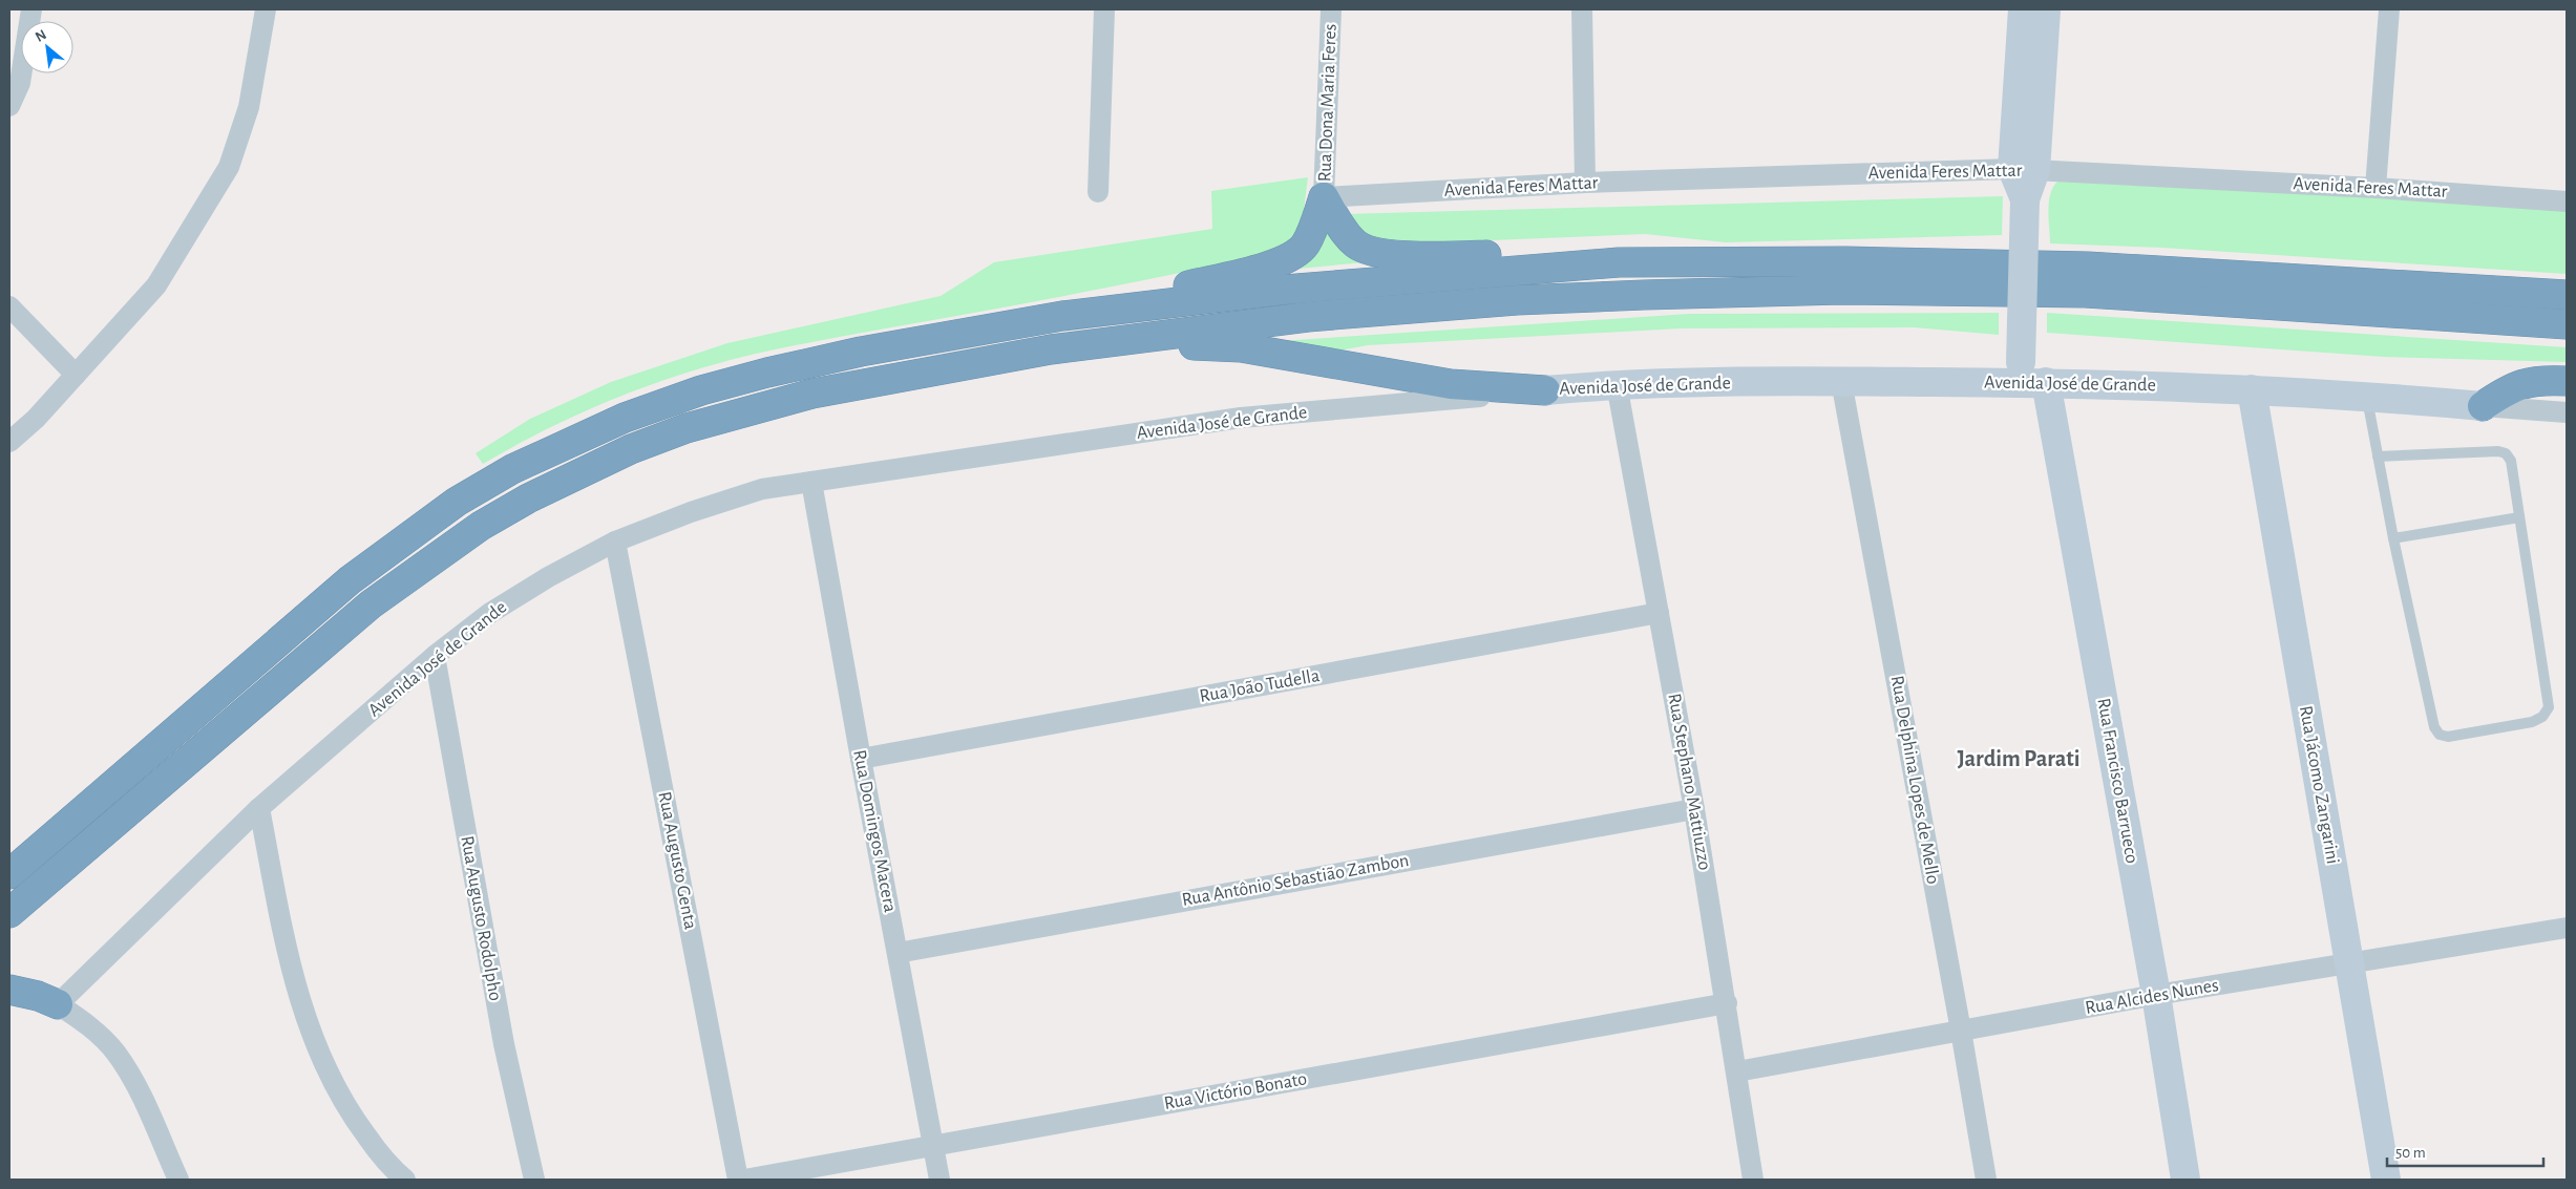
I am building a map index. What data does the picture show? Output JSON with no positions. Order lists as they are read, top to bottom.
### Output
{
  "streets": {
    "street": [
      "Rua Dona Maria Feres",
      "Avenida Feres Mattar",
      "Avenida José de Grande",
      "Rua João Tudella",
      "Rua Delphina Lopes de Mello",
      "Rua Francisco Barrueco",
      "Rua Stephano Mattiuzzo",
      "Rua Jácomo Zangarini",
      "Rua Domingos Macera",
      "Rua Augusto Genta",
      "Rua Antônio Sebastião Zambon",
      "Rua Augusto Rodolpho",
      "Rua Alcides Nunes",
      "Rua Victório Bonato"
    ]
  },
  "crossings": [
    ["Rua Dona Maria Feres", "Avenida Feres Mattar"],
    ["Avenida Feres Mattar", "Rua Francisco Barrueco"],
    ["Avenida José de Grande", "Rua Delphina Lopes de Mello"],
    ["Avenida José de Grande", "Rua Francisco Barrueco"],
    ["Avenida José de Grande", "Rua Stephano Mattiuzzo"],
    ["Avenida José de Grande", "Rua Jácomo Zangarini"],
    ["Avenida José de Grande", "Rua Domingos Macera"],
    ["Avenida José de Grande", "Rua Augusto Genta"],
    ["Avenida José de Grande", "Rua Augusto Rodolpho"],
    ["Rua João Tudella", "Rua Stephano Mattiuzzo"],
    ["Rua João Tudella", "Rua Domingos Macera"],
    ["Rua Delphina Lopes de Mello", "Rua Alcides Nunes"],
    ["Rua Francisco Barrueco", "Rua Alcides Nunes"],
    ["Rua Stephano Mattiuzzo", "Rua Antônio Sebastião Zambon"],
    ["Rua Stephano Mattiuzzo", "Rua Alcides Nunes"],
    ["Rua Stephano Mattiuzzo", "Rua Victório Bonato"],
    ["Rua Jácomo Zangarini", "Rua Alcides Nunes"],
    ["Rua Domingos Macera", "Rua Antônio Sebastião Zambon"],
    ["Rua Domingos Macera", "Rua Victório Bonato"]
  ],
  "districts": ["Jardim Parati"],
  "scale_bar": "50 m",
  "north": "top left"
}
